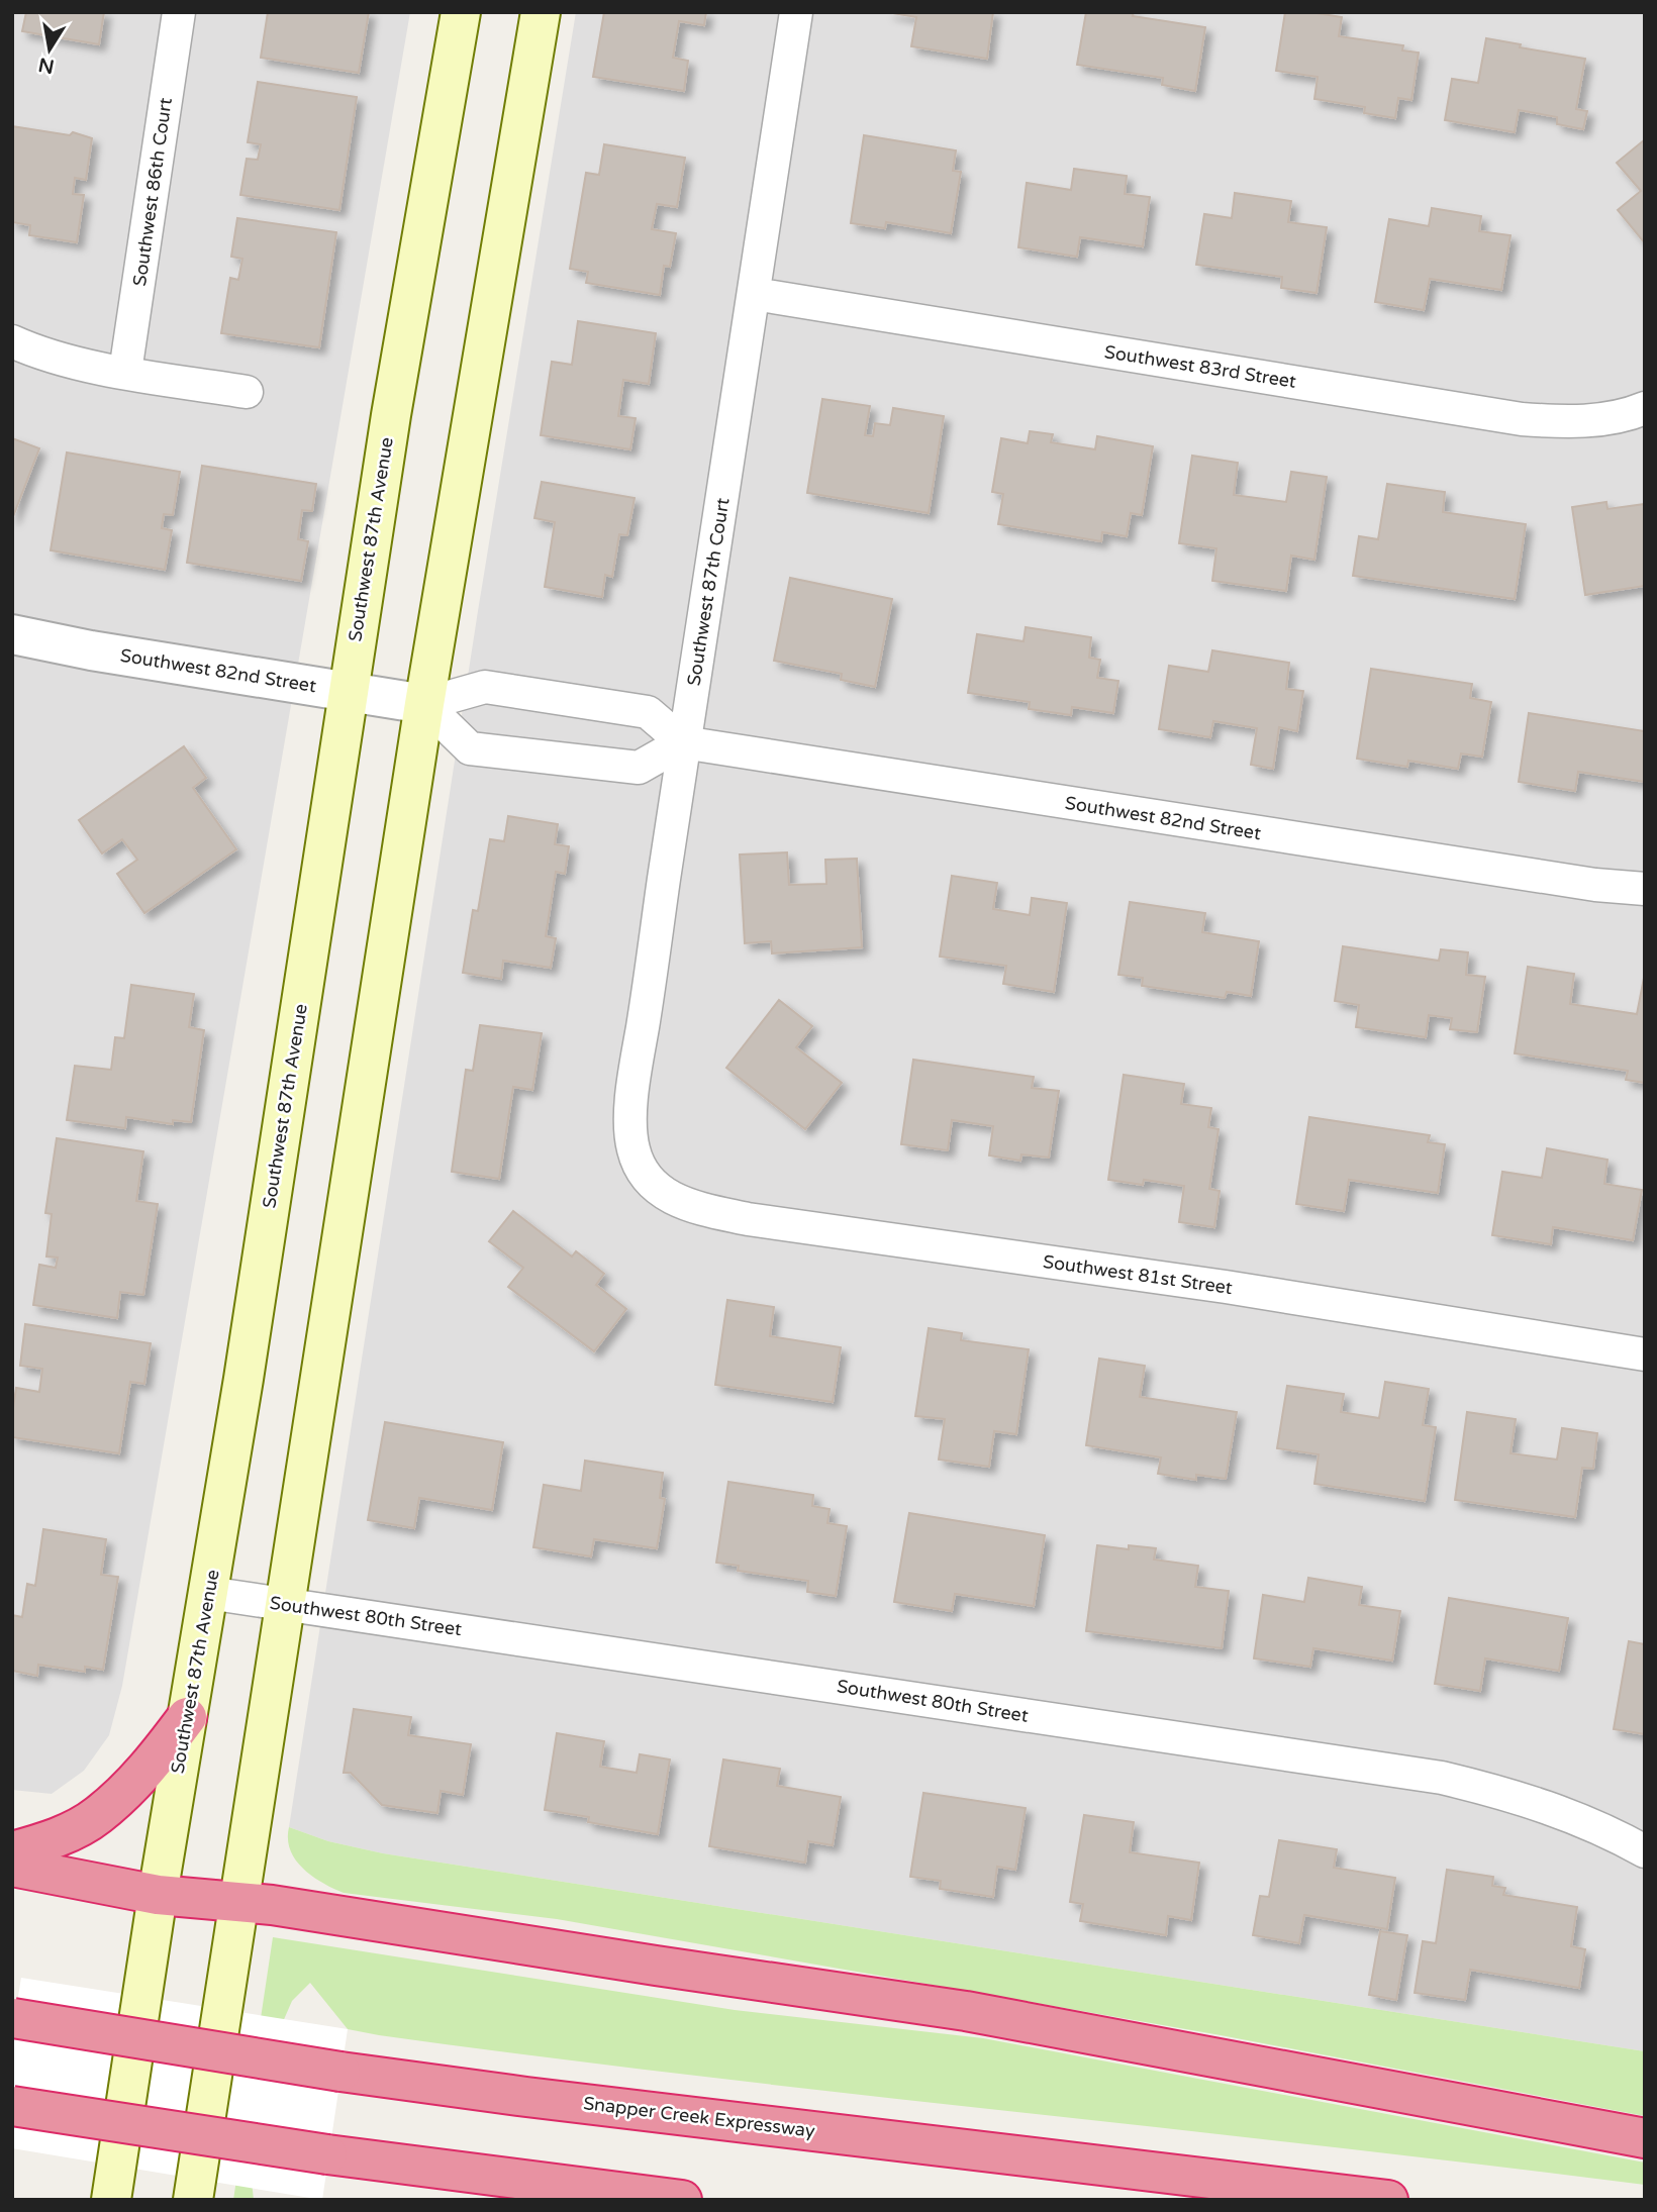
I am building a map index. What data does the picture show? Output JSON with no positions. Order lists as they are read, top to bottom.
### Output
{
  "streets": {
    "highway": ["Snapper Creek Expressway"],
    "main road": ["Southwest 87th Avenue"],
    "street": [
      "Southwest 86th Court",
      "Southwest 83rd Street",
      "Southwest 87th Court",
      "Southwest 82nd Street",
      "Southwest 81st Street",
      "Southwest 80th Street"
    ]
  },
  "crossings": [
    ["Southwest 83rd Street", "Southwest 87th Court"],
    ["Southwest 87th Avenue", "Southwest 82nd Street"],
    ["Southwest 87th Avenue", "Southwest 80th Street"],
    ["Southwest 87th Court", "Southwest 82nd Street"],
    ["Southwest 87th Court", "Southwest 81st Street"]
  ],
  "north": "bottom"
}
